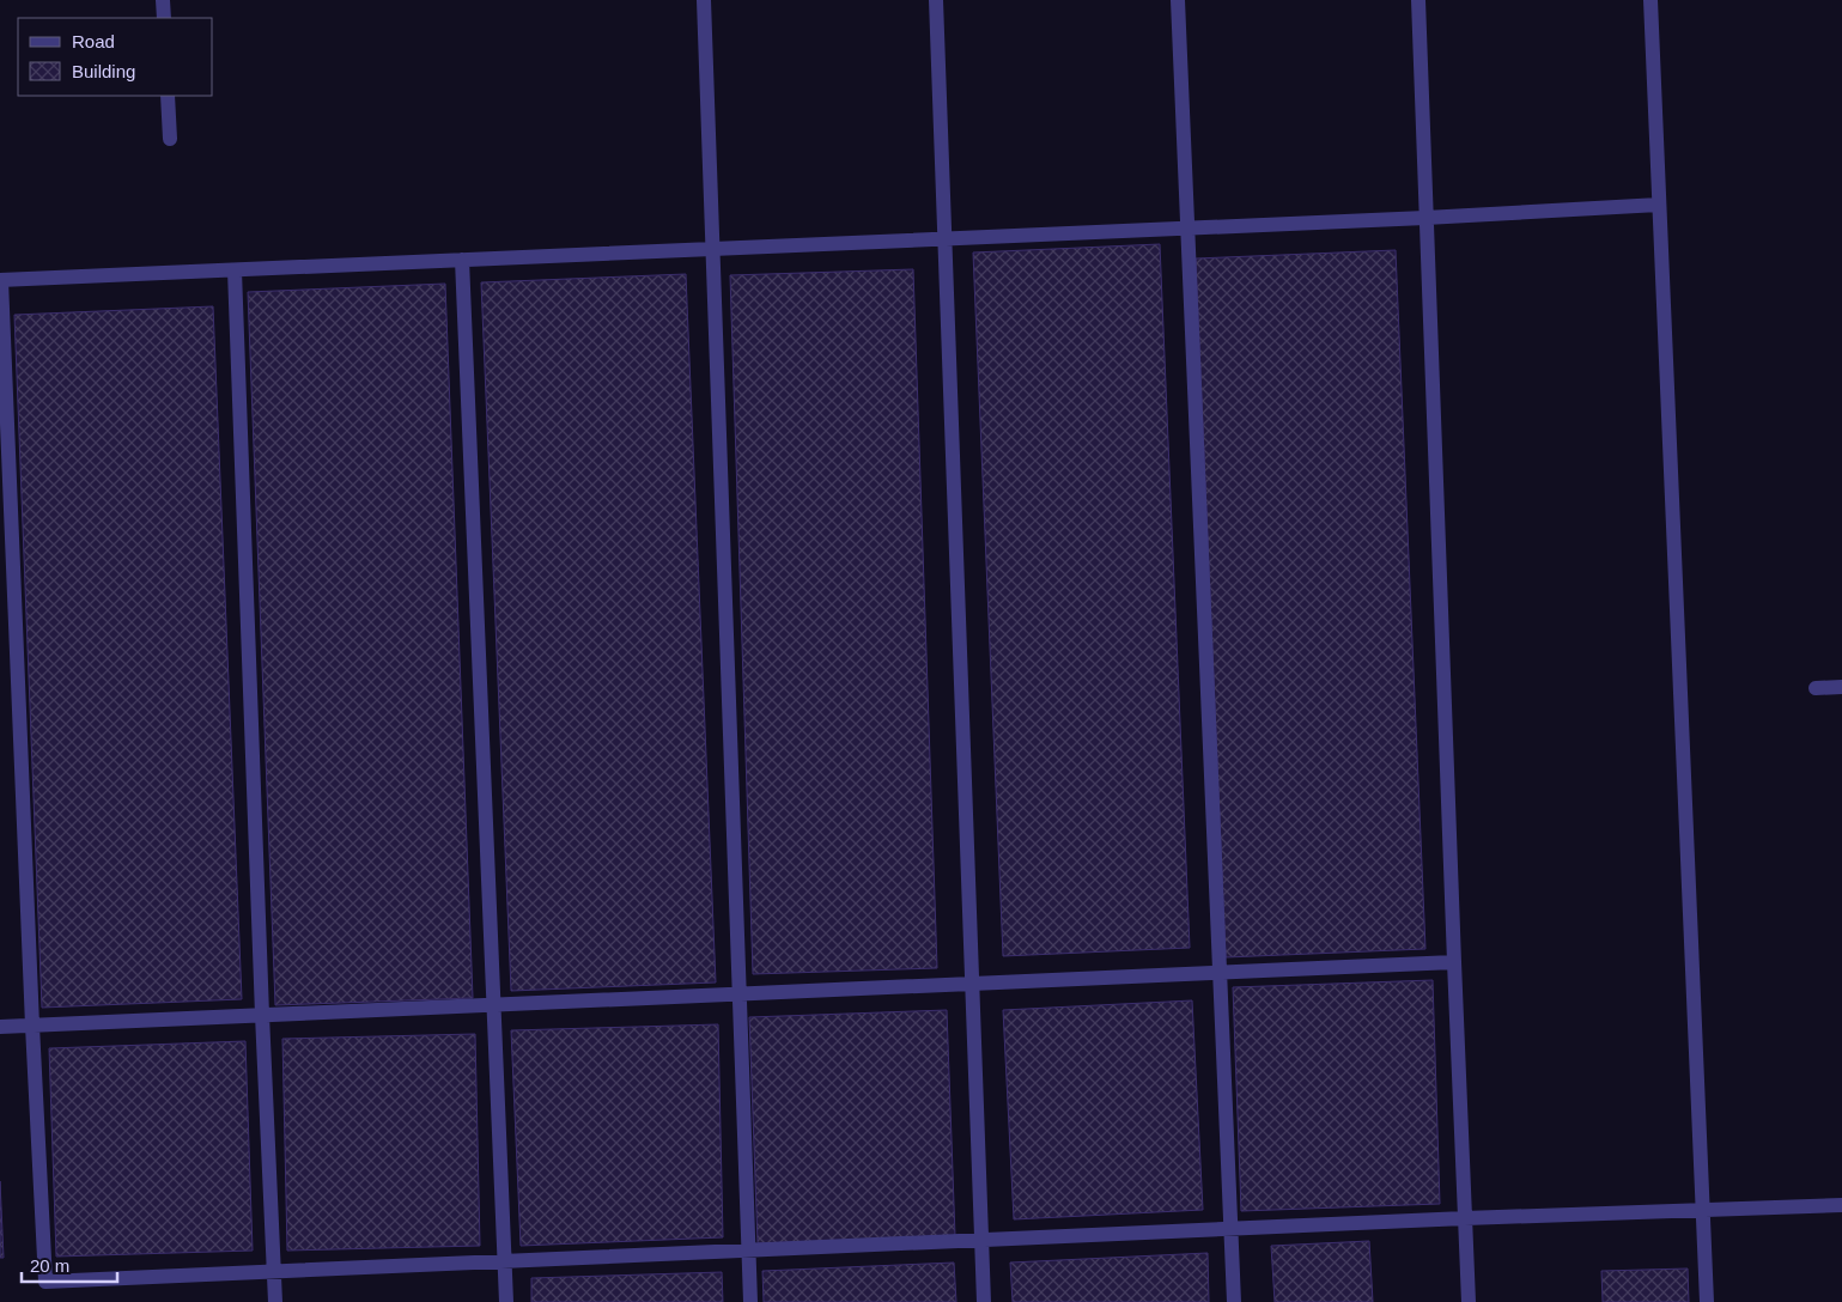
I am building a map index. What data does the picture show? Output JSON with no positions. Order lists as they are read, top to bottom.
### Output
{
  "legend": ["Road", "Building"],
  "scale_bar": "20 m"
}
